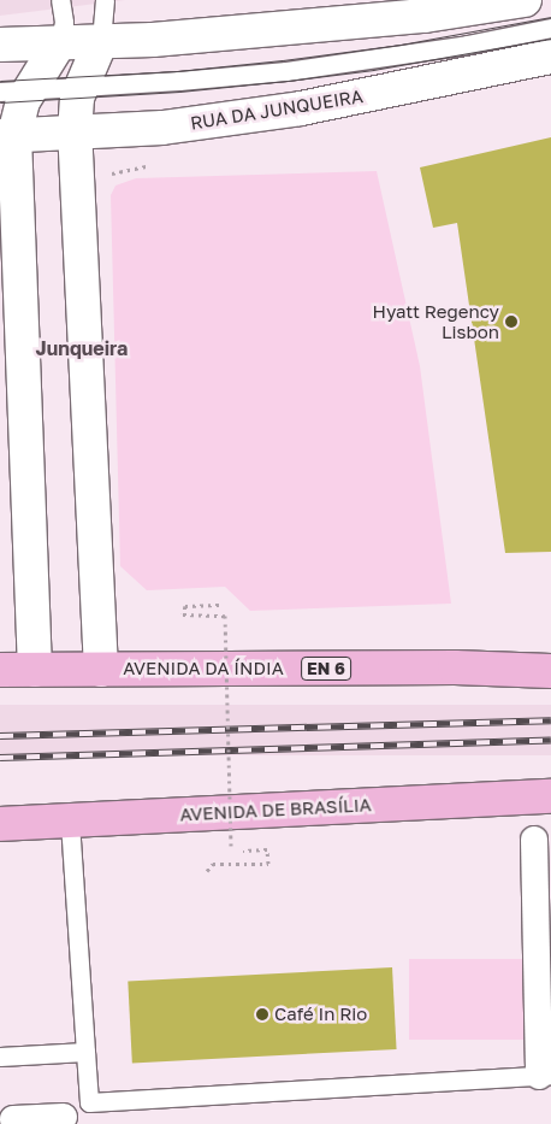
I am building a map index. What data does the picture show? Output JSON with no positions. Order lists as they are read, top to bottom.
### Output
{
  "streets": {
    "main road": ["AVENIDA DA ÍNDIA", "EN 6", "AVENIDA DE BRASÍLIA"],
    "street": ["RUA DA JUNQUEIRA"]
  },
  "districts": ["Junqueira"],
  "places": ["Hyatt Regency Lisbon", "Café In Rio"]
}
